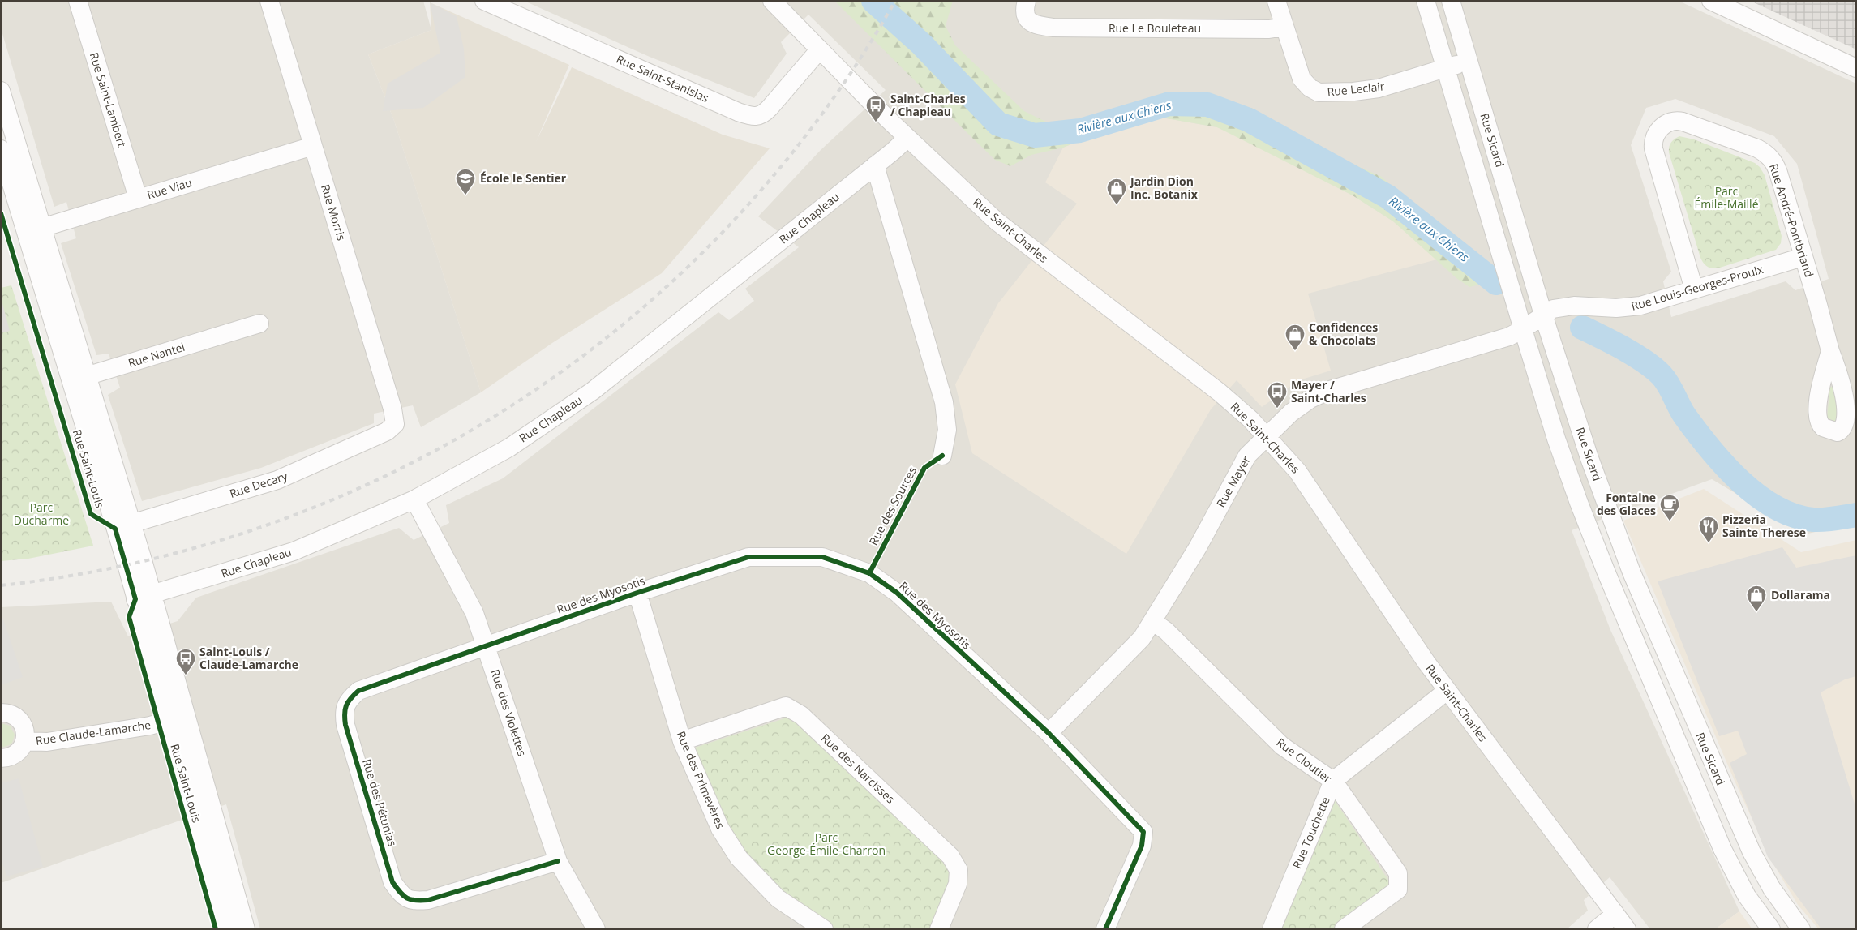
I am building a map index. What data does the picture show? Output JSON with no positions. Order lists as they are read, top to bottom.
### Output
{
  "streets": {
    "street": [
      "Rue Le Bouleteau",
      "Rue Saint-Stanislas",
      "Rue Leclair",
      "Rue Saint-Lambert",
      "Rue Sicard",
      "Rue Viau",
      "Rue Morris",
      "Rue Chapleau",
      "Rue André-Pontbriand",
      "Rue Saint-Charles",
      "Rue Louis-Georges-Proulx",
      "Rue Nantel",
      "Rue Saint-Louis",
      "Rue Mayer",
      "Rue Decary",
      "Rue des Myosotis",
      "Rue des Violettes",
      "Rue Claude-Lamarche",
      "Rue Cloutier",
      "Rue des Narcisses",
      "Rue des Primevères",
      "Rue des Pétunias",
      "Rue Touchette"
    ],
    "cycle path": ["Rue des Sources"]
  },
  "crossings": [
    ["Rue Le Bouleteau", "Rue Leclair"],
    ["Rue Saint-Stanislas", "Rue Saint-Charles"],
    ["Rue Leclair", "Rue Sicard"],
    ["Rue Saint-Lambert", "Rue Viau"],
    ["Rue Sicard", "Rue Louis-Georges-Proulx"],
    ["Rue Sicard", "Rue Mayer"],
    ["Rue Viau", "Rue Morris"],
    ["Rue Viau", "Rue Saint-Louis"],
    ["Rue Morris", "Rue Decary"],
    ["Rue Chapleau", "Rue Saint-Charles"],
    ["Rue Chapleau", "Rue Saint-Louis"],
    ["Rue Chapleau", "Rue des Violettes"],
    ["Rue André-Pontbriand", "Rue Louis-Georges-Proulx"],
    ["Rue Saint-Charles", "Rue Mayer"],
    ["Rue Saint-Charles", "Rue Touchette"],
    ["Rue Louis-Georges-Proulx", "Rue Mayer"],
    ["Rue Nantel", "Rue Saint-Louis"],
    ["Rue Saint-Louis", "Rue Decary"],
    ["Rue Saint-Louis", "Rue Claude-Lamarche"],
    ["Rue Mayer", "Rue des Myosotis"],
    ["Rue Mayer", "Rue Cloutier"],
    ["Rue des Myosotis", "Rue des Violettes"],
    ["Rue des Myosotis", "Rue des Primevères"],
    ["Rue des Myosotis", "Rue des Pétunias"],
    ["Rue des Violettes", "Rue des Pétunias"],
    ["Rue Cloutier", "Rue Touchette"],
    ["Rue des Narcisses", "Rue des Primevères"]
  ],
  "water": ["Rivière aux Chiens"],
  "parks": ["Parc Émile-Maillé", "Parc Ducharme", "Parc George-Émile-Charron"],
  "places": {
    "bus stop": ["Saint-Charles / Chapleau", "Mayer / Saint-Charles", "Saint-Louis / Claude-Lamarche"],
    "school or university": ["École le Sentier"],
    "shop": ["Jardin Dion Inc. Botanix", "Confidences & Chocolats", "Dollarama"],
    "cafe": ["Fontaine des Glaces"],
    "restaurant": ["Pizzeria Sainte Therese"]
  }
}
